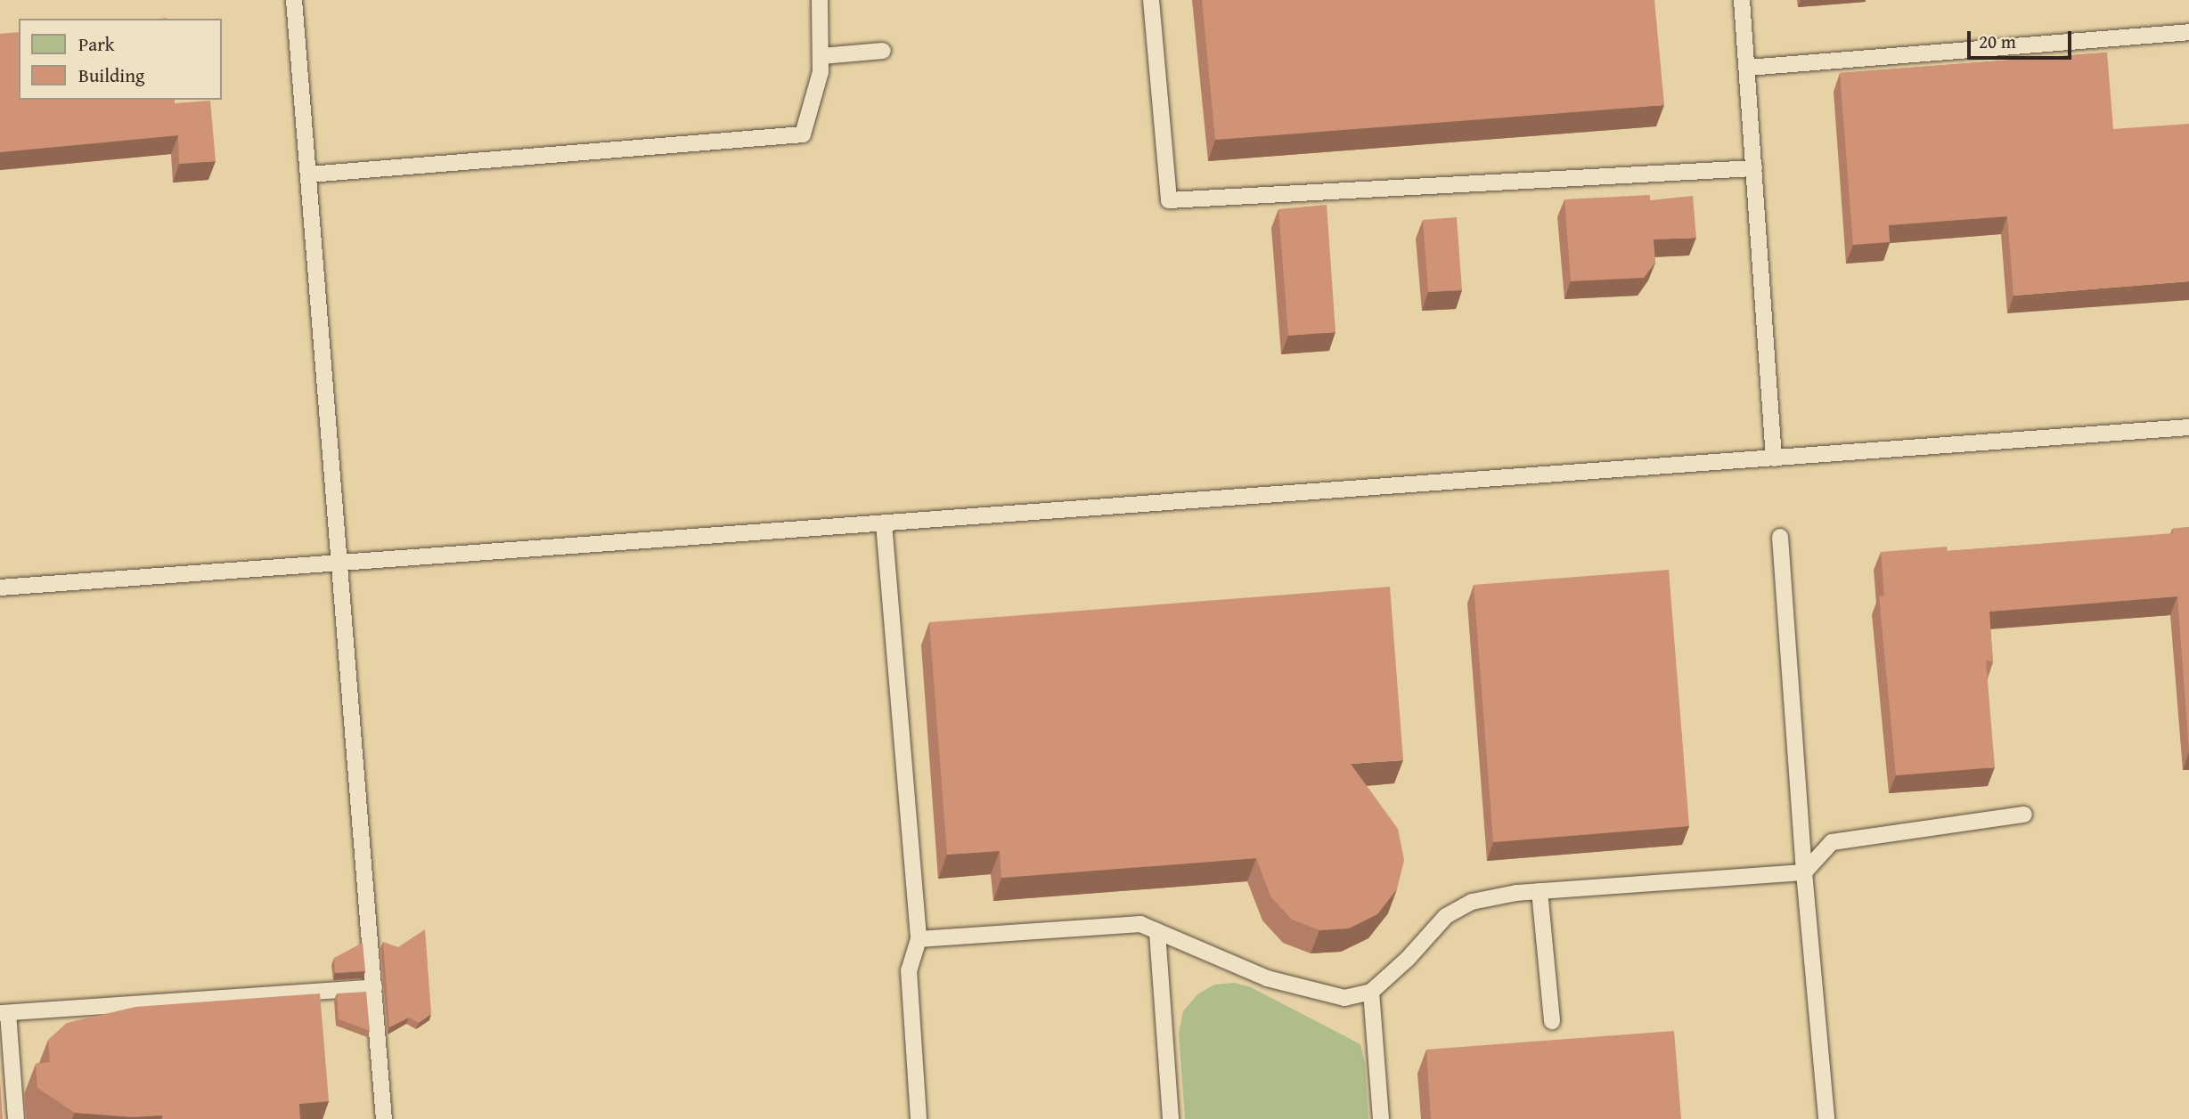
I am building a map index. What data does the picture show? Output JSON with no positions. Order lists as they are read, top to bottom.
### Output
{
  "legend": ["Park", "Building"],
  "scale_bar": "20 m"
}
